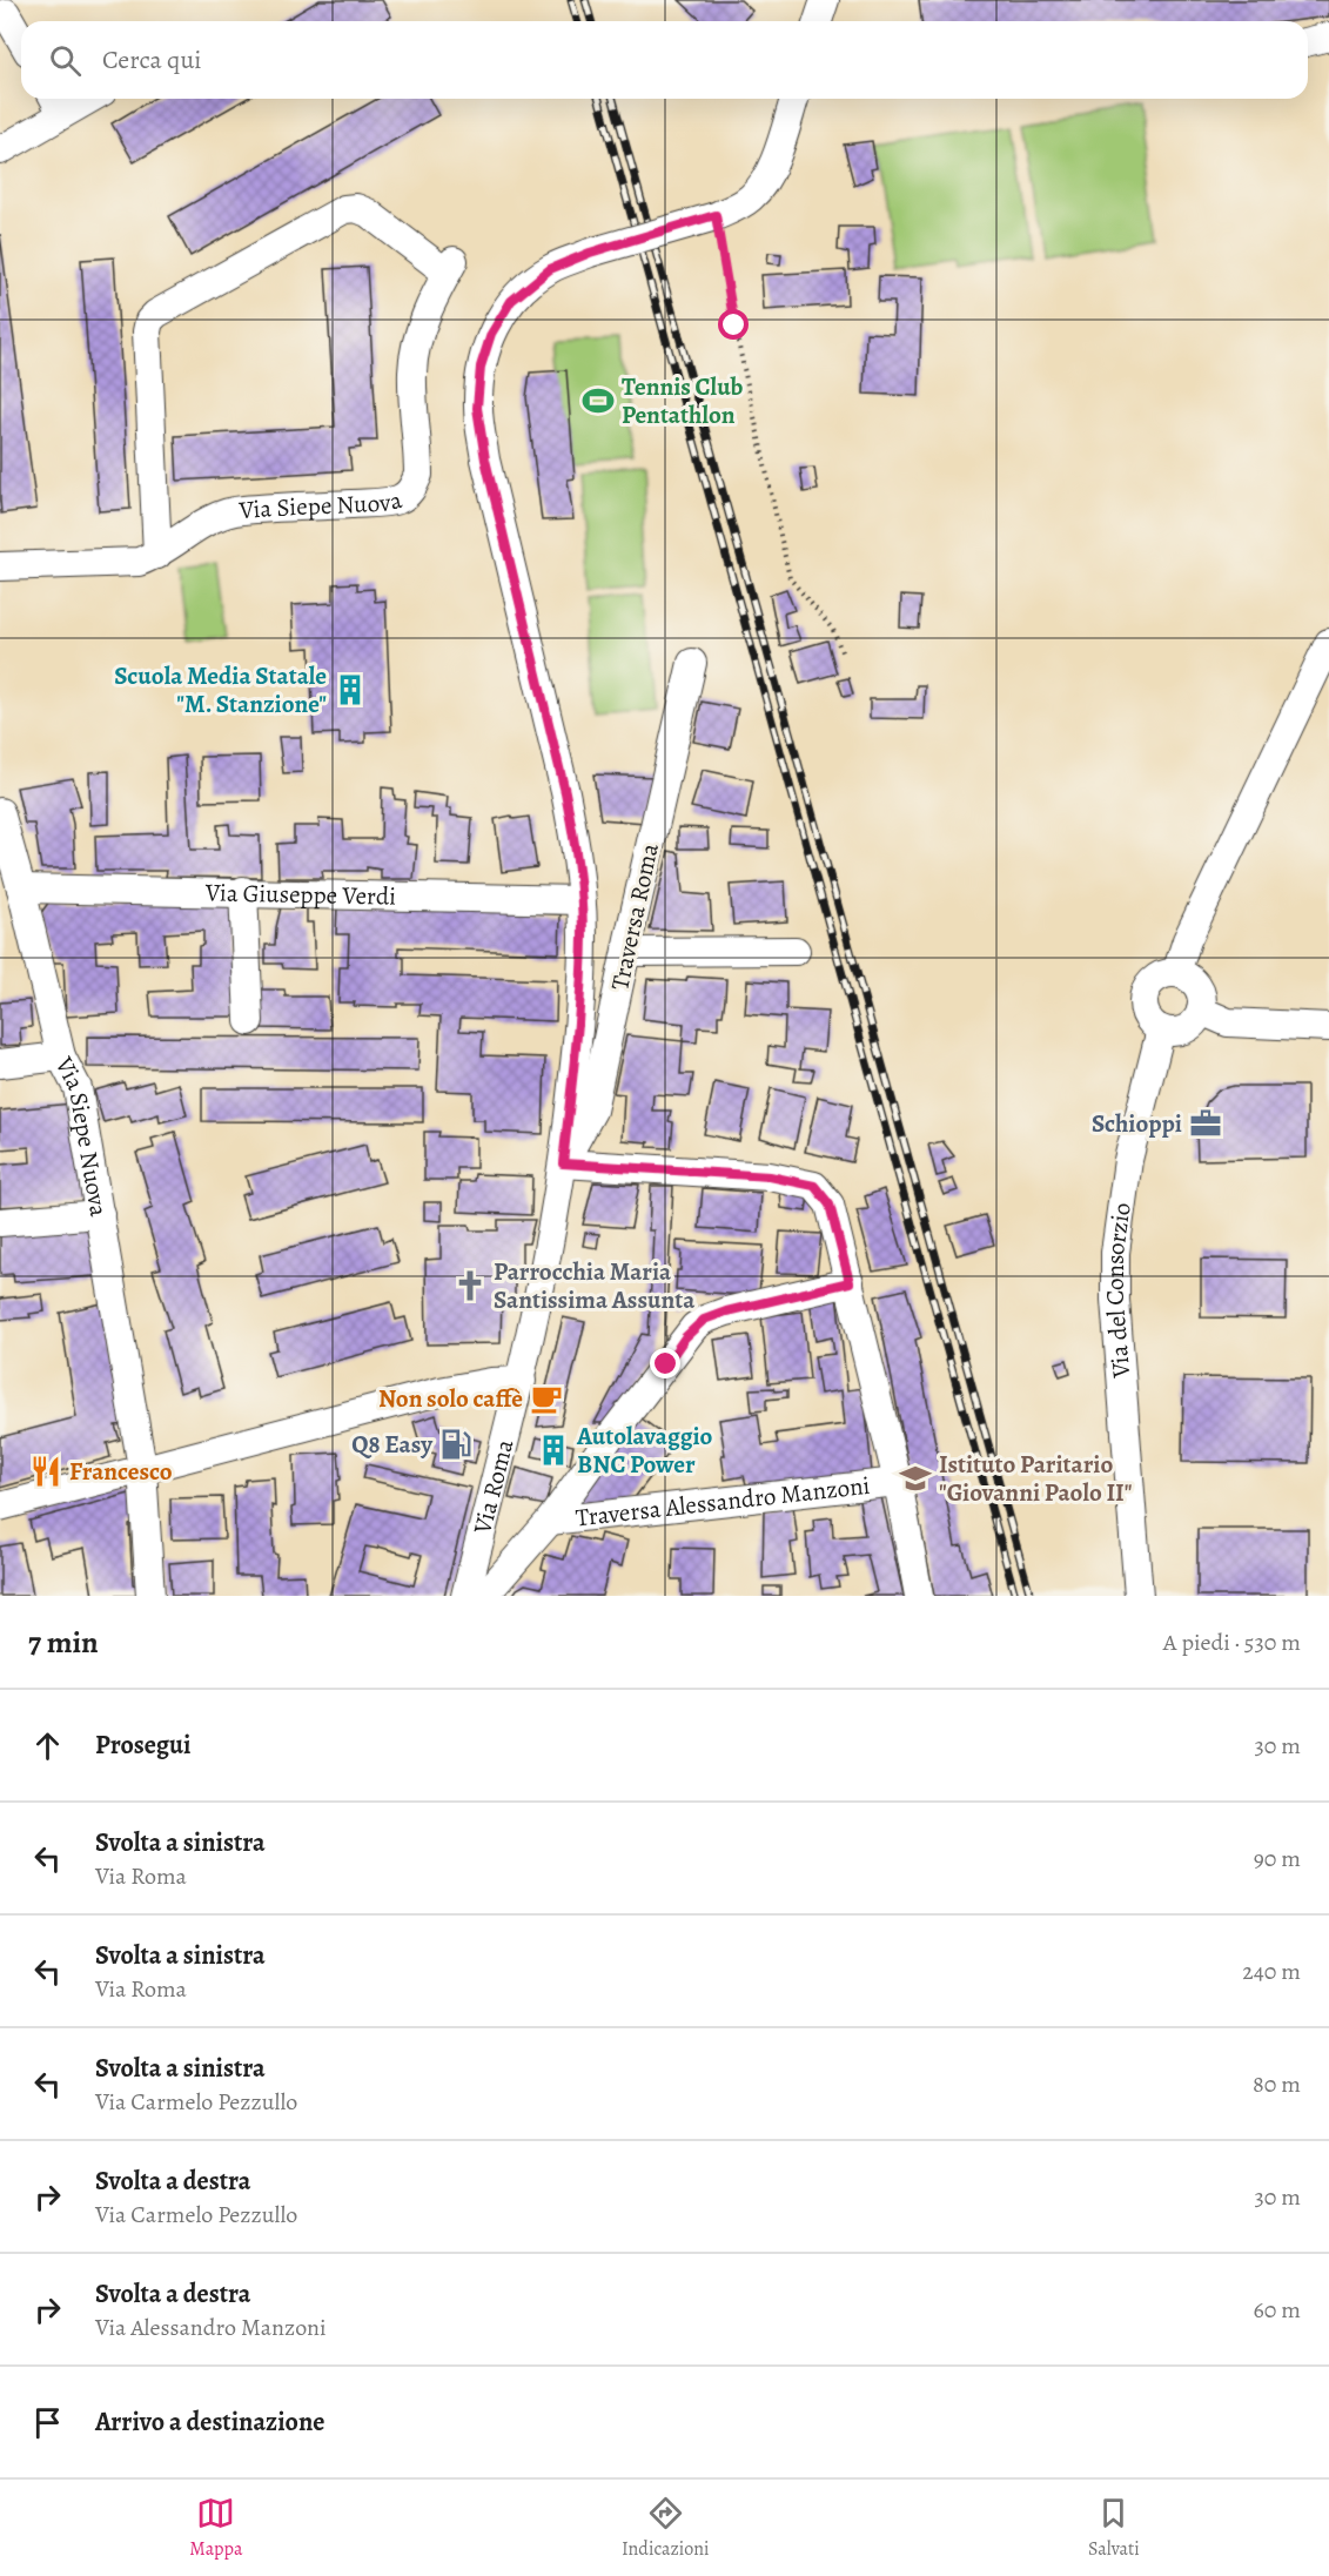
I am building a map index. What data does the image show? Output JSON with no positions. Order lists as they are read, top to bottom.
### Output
{
  "streets": {
    "street": [
      "Via Siepe Nuova",
      "Via Giuseppe Verdi",
      "Traversa Roma",
      "Via del Consorzio",
      "Via Roma",
      "Traversa Alessandro Manzoni"
    ]
  },
  "crossings": [
    ["Via Siepe Nuova", "Via Giuseppe Verdi"],
    ["Via Giuseppe Verdi", "Via Roma"],
    ["Traversa Roma", "Via Roma"]
  ],
  "places": {
    "sports": ["Tennis Club Pentathlon"],
    "building": ["Scuola Media Statale \"M. Stanzione\"", "Autolavaggio BNC Power"],
    "office": ["Schioppi"],
    "church": ["Parrocchia Maria Santissima Assunta"],
    "cafe": ["Non solo caffè"],
    "fuel station": ["Q8 Easy"],
    "restaurant": ["Francesco"],
    "school or university": ["Istituto Paritario \"Giovanni Paolo II\""]
  },
  "page": {
    "search": "Cerca qui",
    "heading": ["7 min", "A piedi · 530 m"],
    "list": [
      ["Prosegui", "30 m"],
      ["Svolta a sinistra", "Via Roma", "90 m"],
      ["Svolta a sinistra", "Via Roma", "240 m"],
      ["Svolta a sinistra", "Via Carmelo Pezzullo", "80 m"],
      ["Svolta a destra", "Via Carmelo Pezzullo", "30 m"],
      ["Svolta a destra", "Via Alessandro Manzoni", "60 m"],
      "Arrivo a destinazione"
    ],
    "nav": ["Mappa", "Indicazioni", "Salvati"]
  }
}
